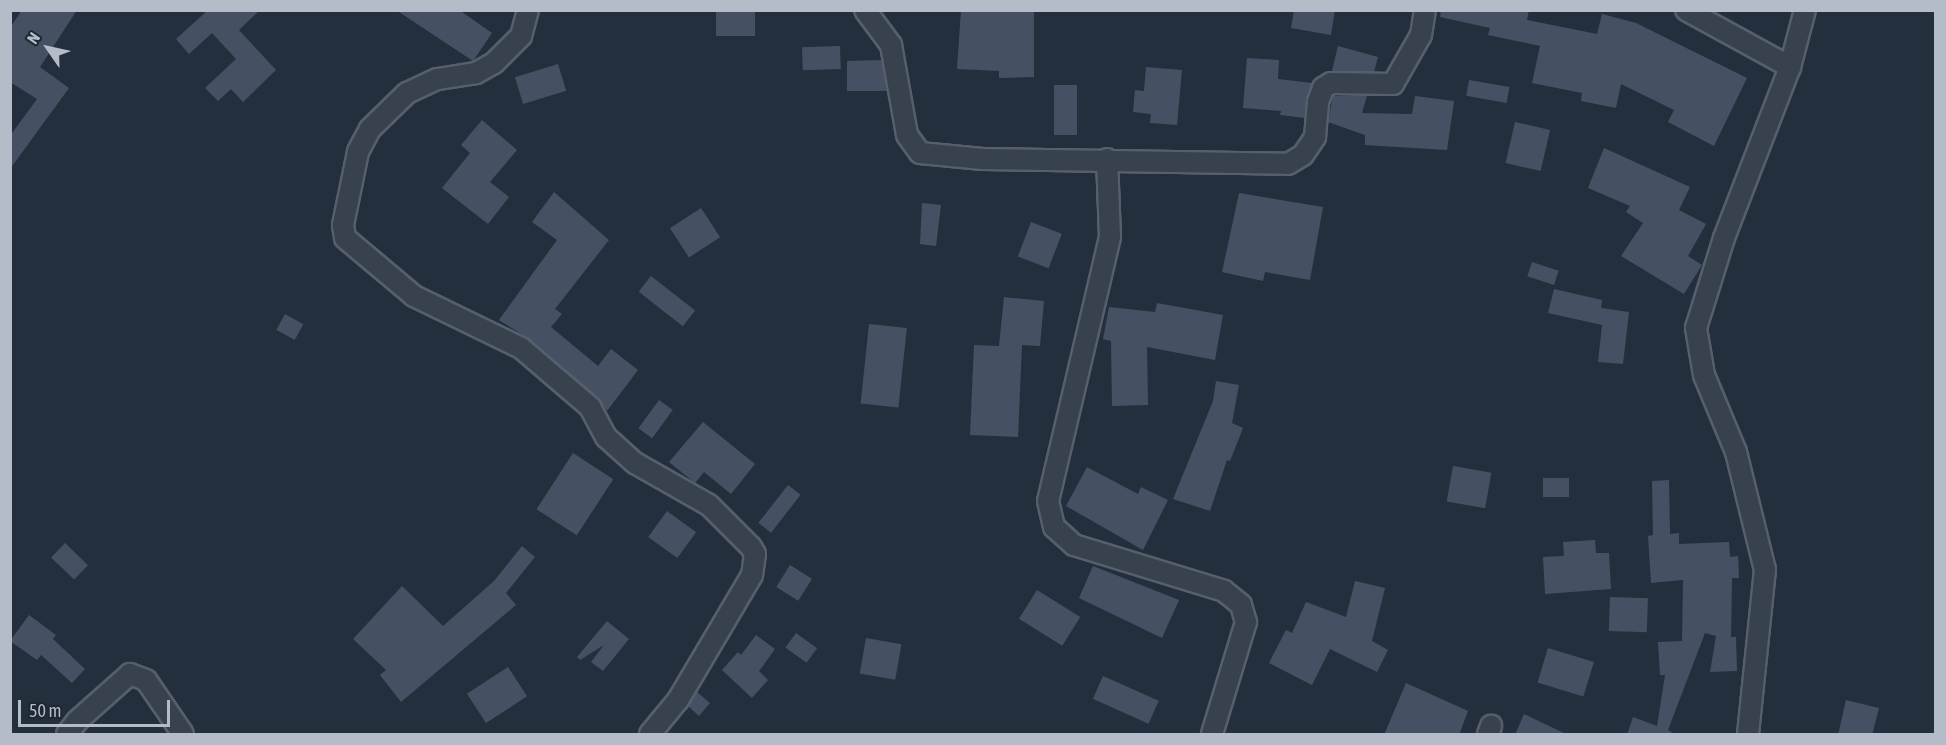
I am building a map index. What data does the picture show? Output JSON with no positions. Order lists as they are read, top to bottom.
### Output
{
  "scale_bar": "50 m",
  "north": "top left"
}
